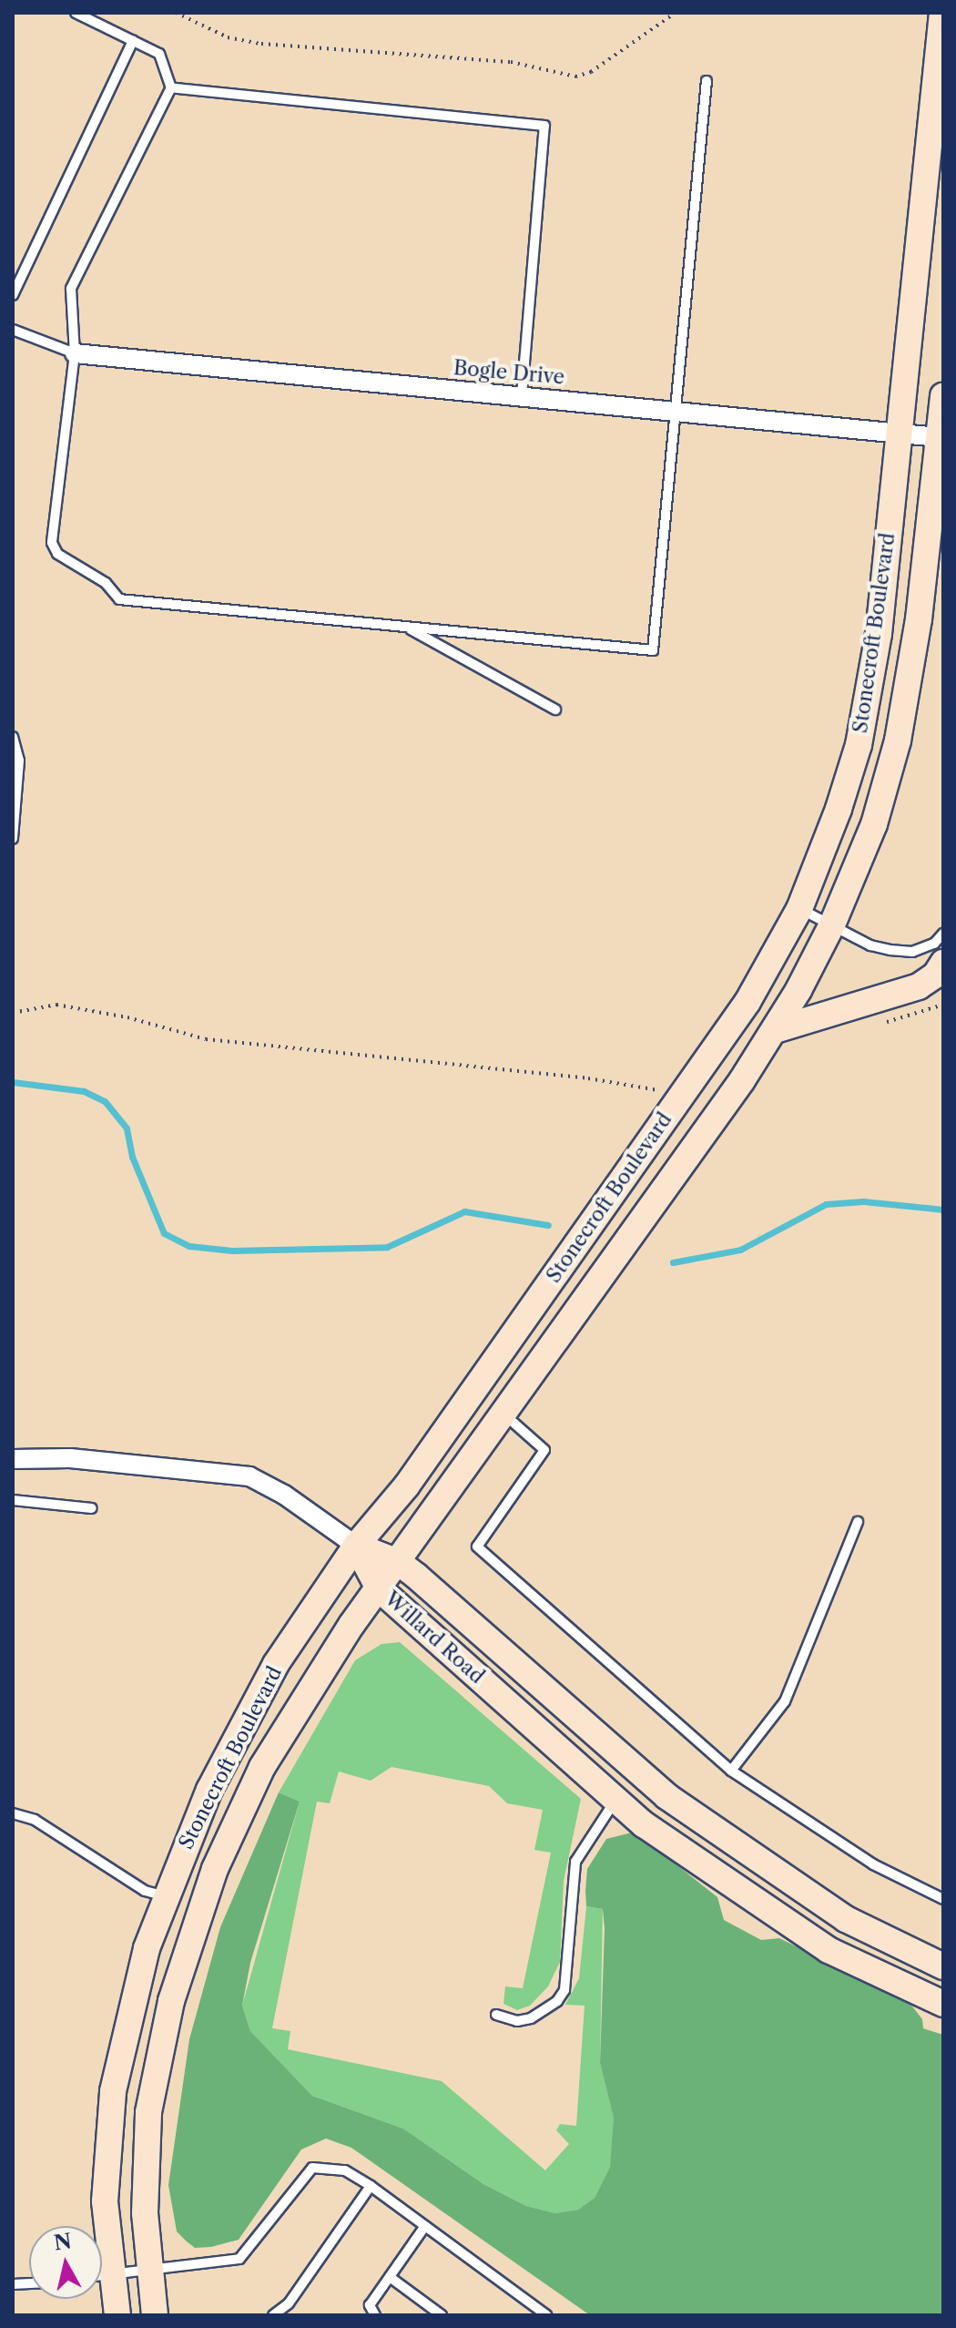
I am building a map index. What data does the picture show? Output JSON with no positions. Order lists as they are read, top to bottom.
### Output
{
  "streets": {
    "main road": ["Stonecroft Boulevard", "Willard Road"],
    "street": ["Bogle Drive"]
  },
  "crossings": [
    ["Bogle Drive", "Stonecroft Boulevard"],
    ["Stonecroft Boulevard", "Willard Road"]
  ],
  "north": "top"
}
